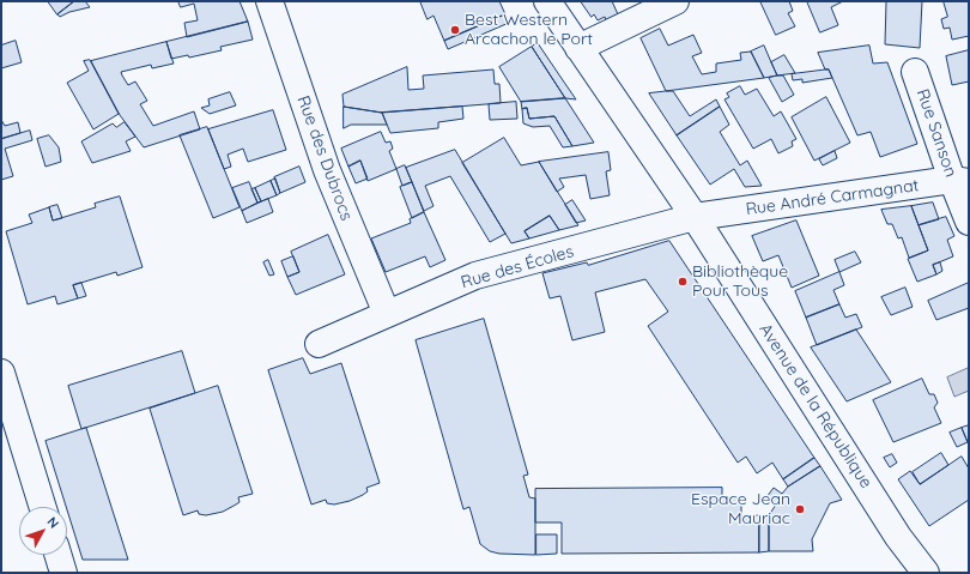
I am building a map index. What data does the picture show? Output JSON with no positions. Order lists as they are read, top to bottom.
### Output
{
  "streets": {
    "street": [
      "Rue Sanson",
      "Rue des Dubrocs",
      "Rue André Carmagnat",
      "Rue des Écoles",
      "Avenue de la République"
    ]
  },
  "crossings": [
    ["Rue Sanson", "Rue André Carmagnat"],
    ["Rue des Dubrocs", "Rue des Écoles"],
    ["Rue André Carmagnat", "Rue des Écoles"],
    ["Rue André Carmagnat", "Avenue de la République"],
    ["Rue des Écoles", "Avenue de la République"]
  ],
  "places": ["Best Western Arcachon le Port", "Bibliothèque Pour Tous", "Espace Jean Mauriac"],
  "north": "top right"
}
